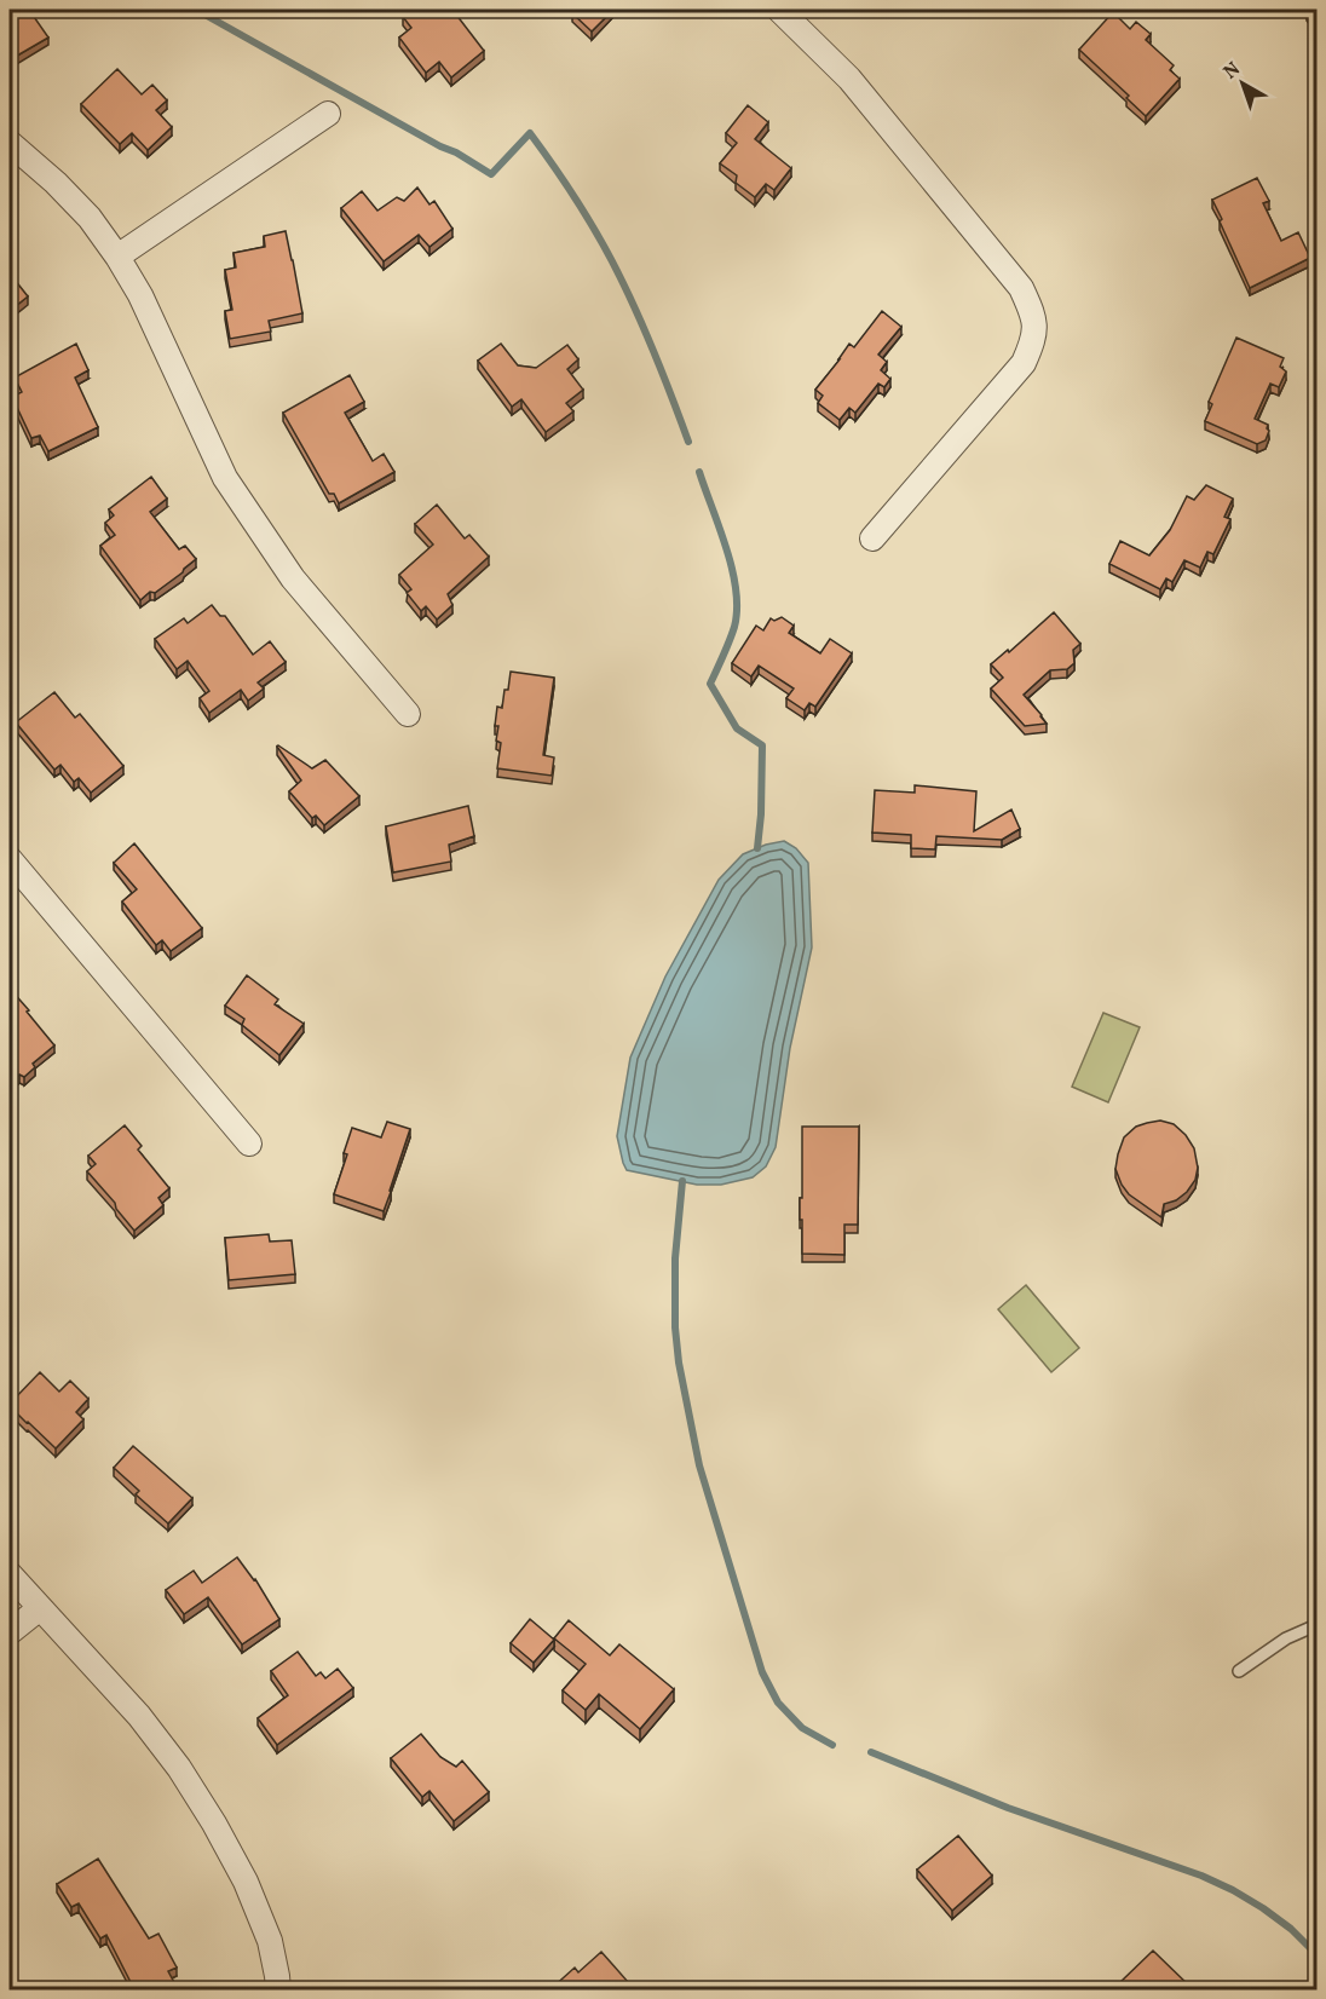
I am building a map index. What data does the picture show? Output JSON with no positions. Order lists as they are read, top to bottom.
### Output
{
  "north": "top left"
}
